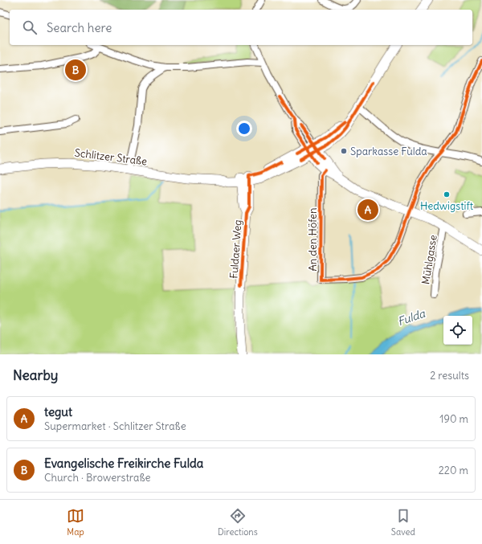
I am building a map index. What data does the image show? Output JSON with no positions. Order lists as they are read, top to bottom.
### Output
{
  "streets": {
    "main road": ["Schlitzer Straße", "Fuldaer Weg"],
    "street": ["An den Höfen", "Mühlgasse"]
  },
  "crossings": [
    ["Schlitzer Straße", "Fuldaer Weg"]
  ],
  "water": ["Fulda"],
  "places": ["Sparkasse Fulda", "Hedwigstift"],
  "page": {
    "search": "Search here",
    "pins": ["B", "A"],
    "heading": ["Nearby", "2 results"],
    "list": [
      {
        "mark": "A",
        "name": "tegut",
        "note": "Supermarket · Schlitzer Straße",
        "value": "190 m"
      },
      {
        "mark": "B",
        "name": "Evangelische Freikirche Fulda",
        "note": "Church · Browerstraße",
        "value": "220 m"
      }
    ],
    "nav": ["Map", "Directions", "Saved"]
  }
}
